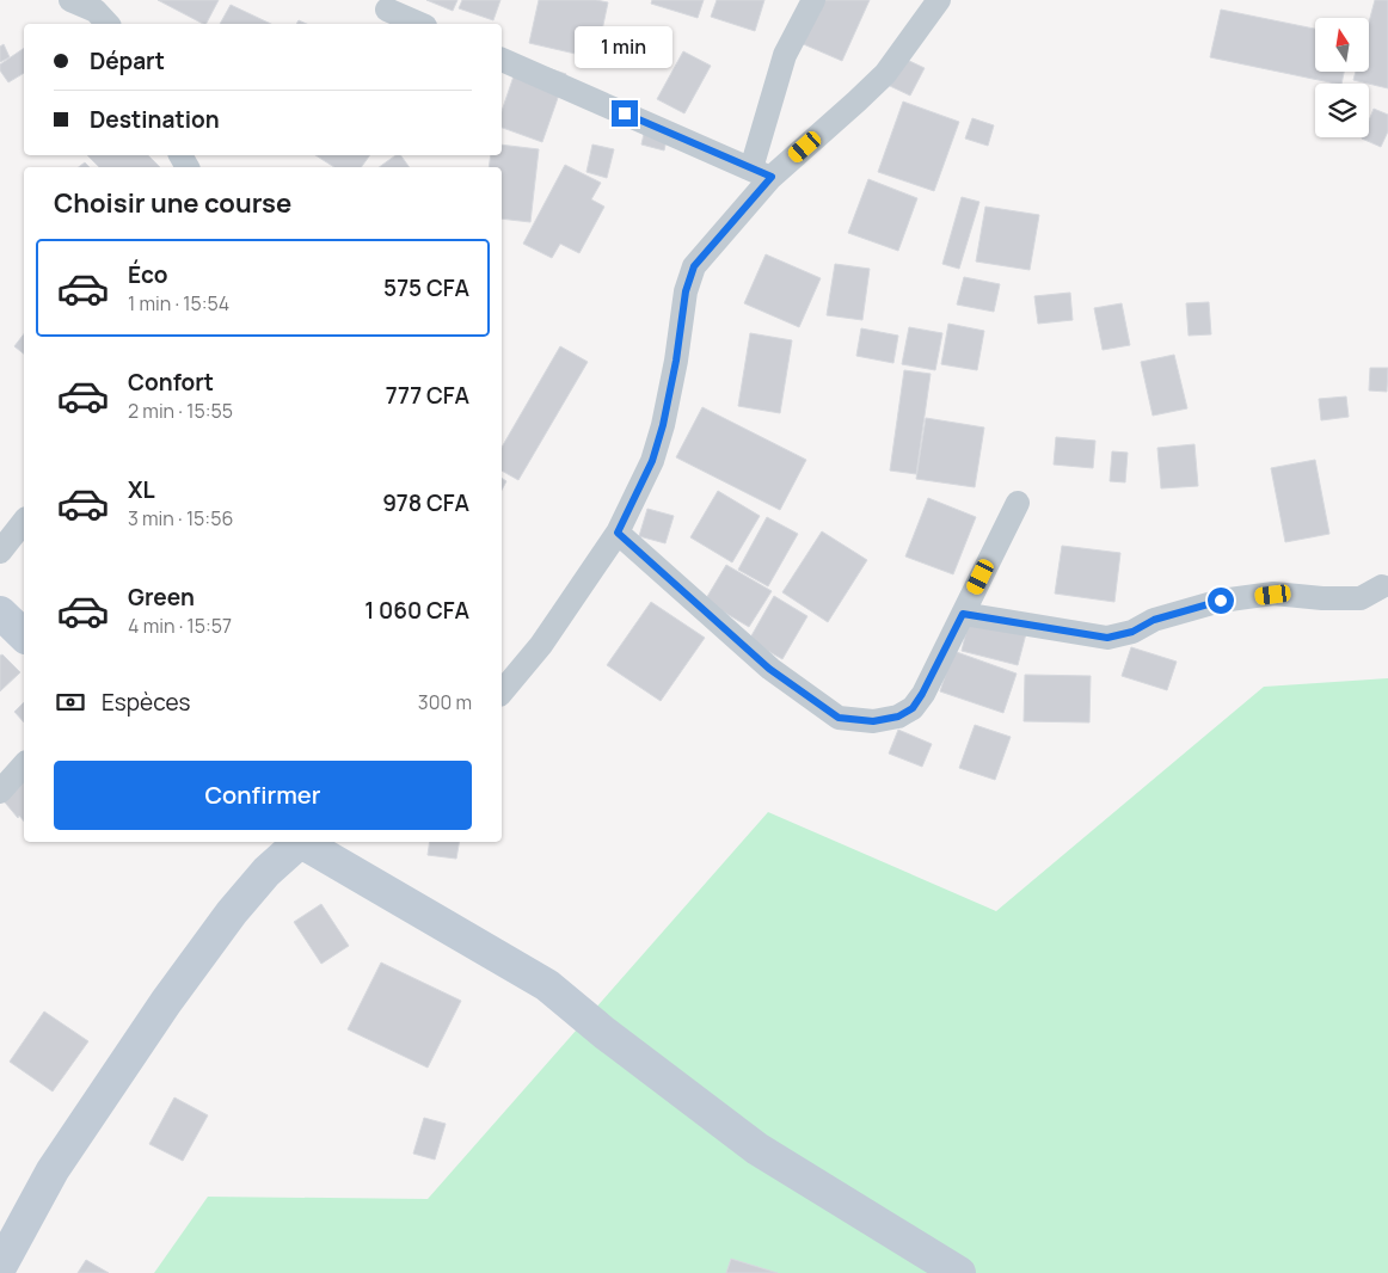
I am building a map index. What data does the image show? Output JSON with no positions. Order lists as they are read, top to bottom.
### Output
{
  "north": "top",
  "page": {
    "banner": ["Départ", "Destination"],
    "bubble": "1 min",
    "heading": "Choisir une course",
    "list": [
      {
        "name": "Éco",
        "note": "1 min · 15:54",
        "value": "575 CFA"
      },
      {
        "name": "Confort",
        "note": "2 min · 15:55",
        "value": "777 CFA"
      },
      {
        "name": "XL",
        "note": "3 min · 15:56",
        "value": "978 CFA"
      },
      {
        "name": "Green",
        "note": "4 min · 15:57",
        "value": "1 060 CFA"
      }
    ],
    "pay": ["Espèces", "300 m"],
    "buttons": "Confirmer"
  }
}
